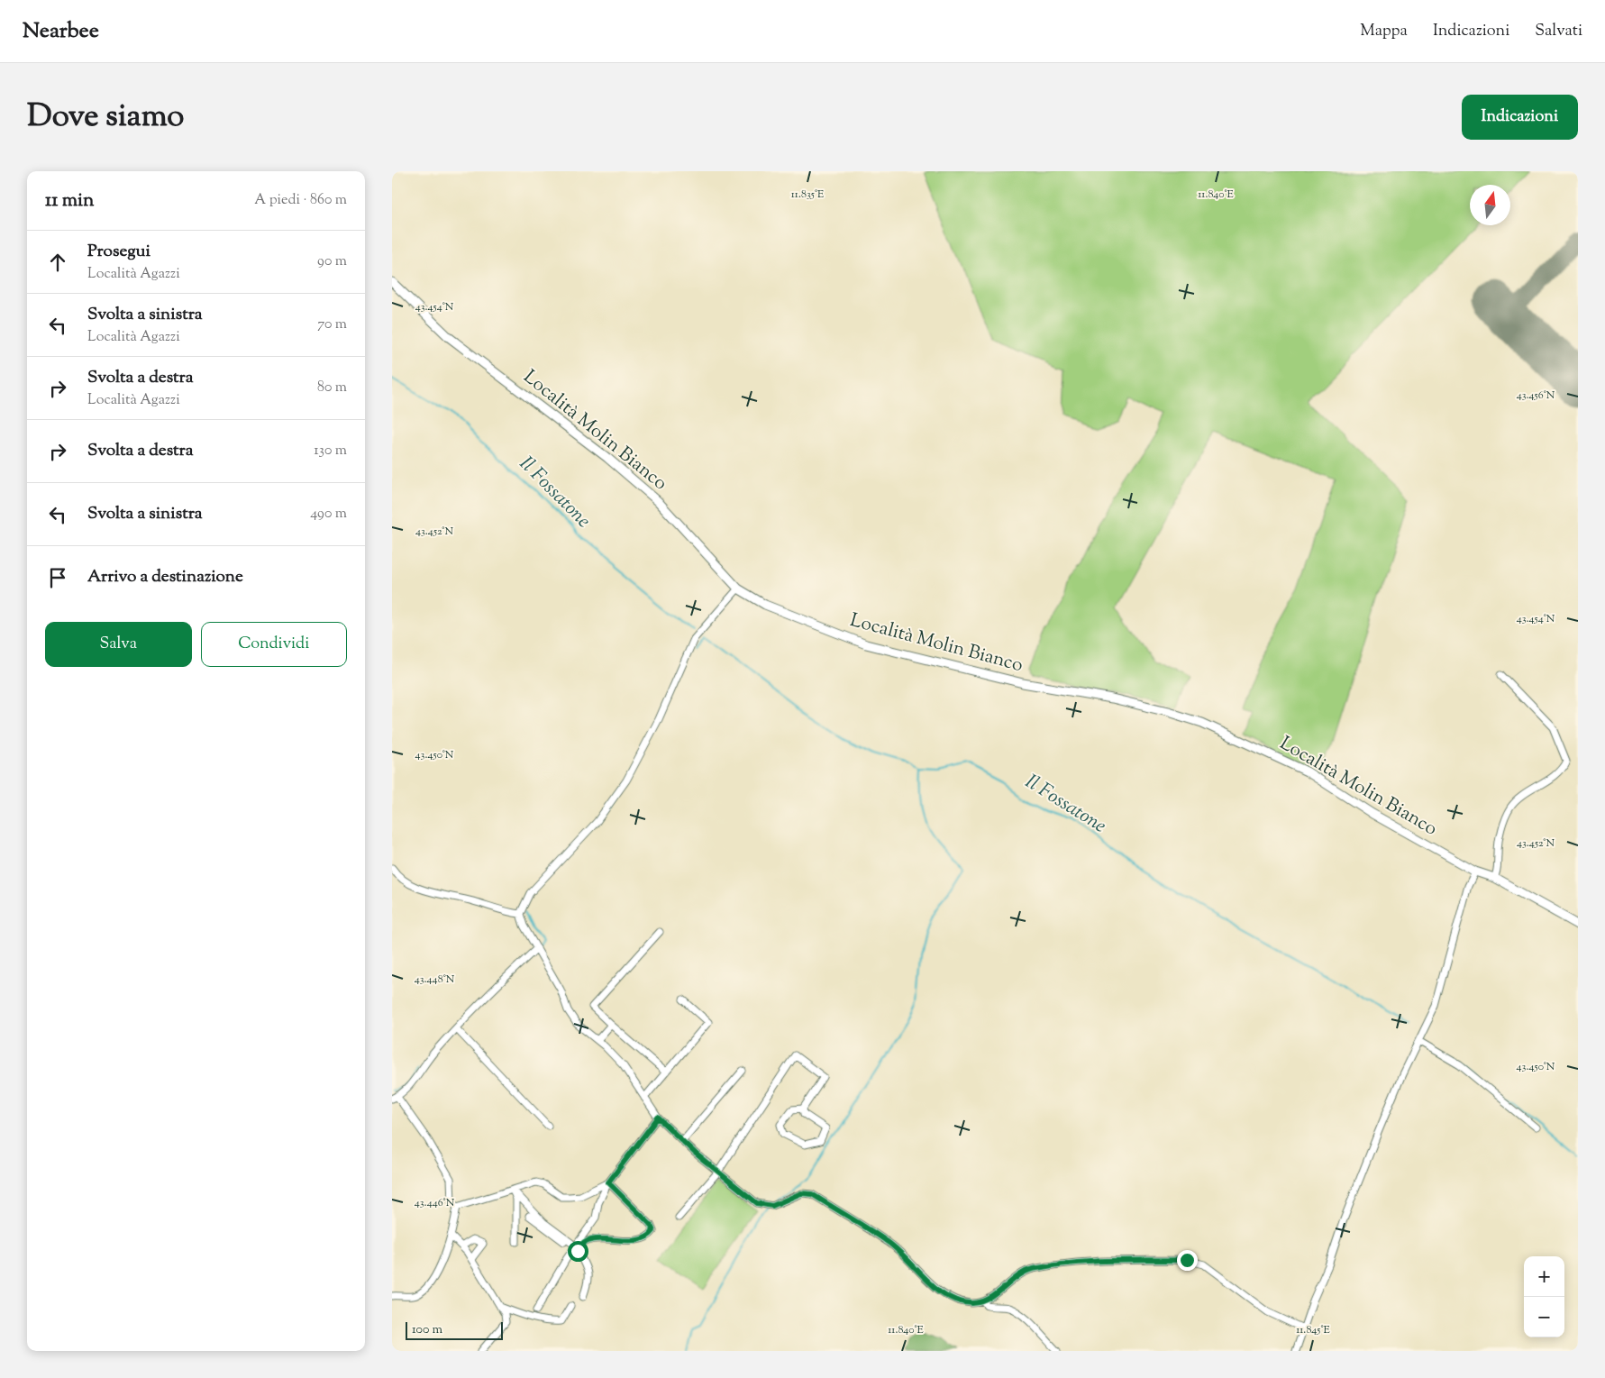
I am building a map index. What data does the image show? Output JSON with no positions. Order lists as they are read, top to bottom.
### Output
{
  "streets": {
    "street": ["Località Molin Bianco"]
  },
  "water": ["Il Fossatone"],
  "scale_bar": "100 m",
  "north": "top",
  "page": {
    "header": "Nearbee",
    "nav": ["Mappa", "Indicazioni", "Salvati"],
    "title": "Dove siamo",
    "buttons": [
      "Indicazioni",
      ["Salva", "Condividi"]
    ],
    "heading": ["11 min", "A piedi · 860 m"],
    "list": [
      ["Prosegui", "Località Agazzi", "90 m"],
      ["Svolta a sinistra", "Località Agazzi", "70 m"],
      ["Svolta a destra", "Località Agazzi", "80 m"],
      ["Svolta a destra", "130 m"],
      ["Svolta a sinistra", "490 m"],
      "Arrivo a destinazione"
    ],
    "map_buttons": ["+", "−"],
    "scale": "100 m"
  },
  "coordinates": [
    "11.835°E",
    "11.840°E",
    "43.454°N",
    "43.456°N",
    "43.452°N",
    "43.450°N",
    "43.448°N",
    "43.446°N",
    "11.845°E"
  ]
}
